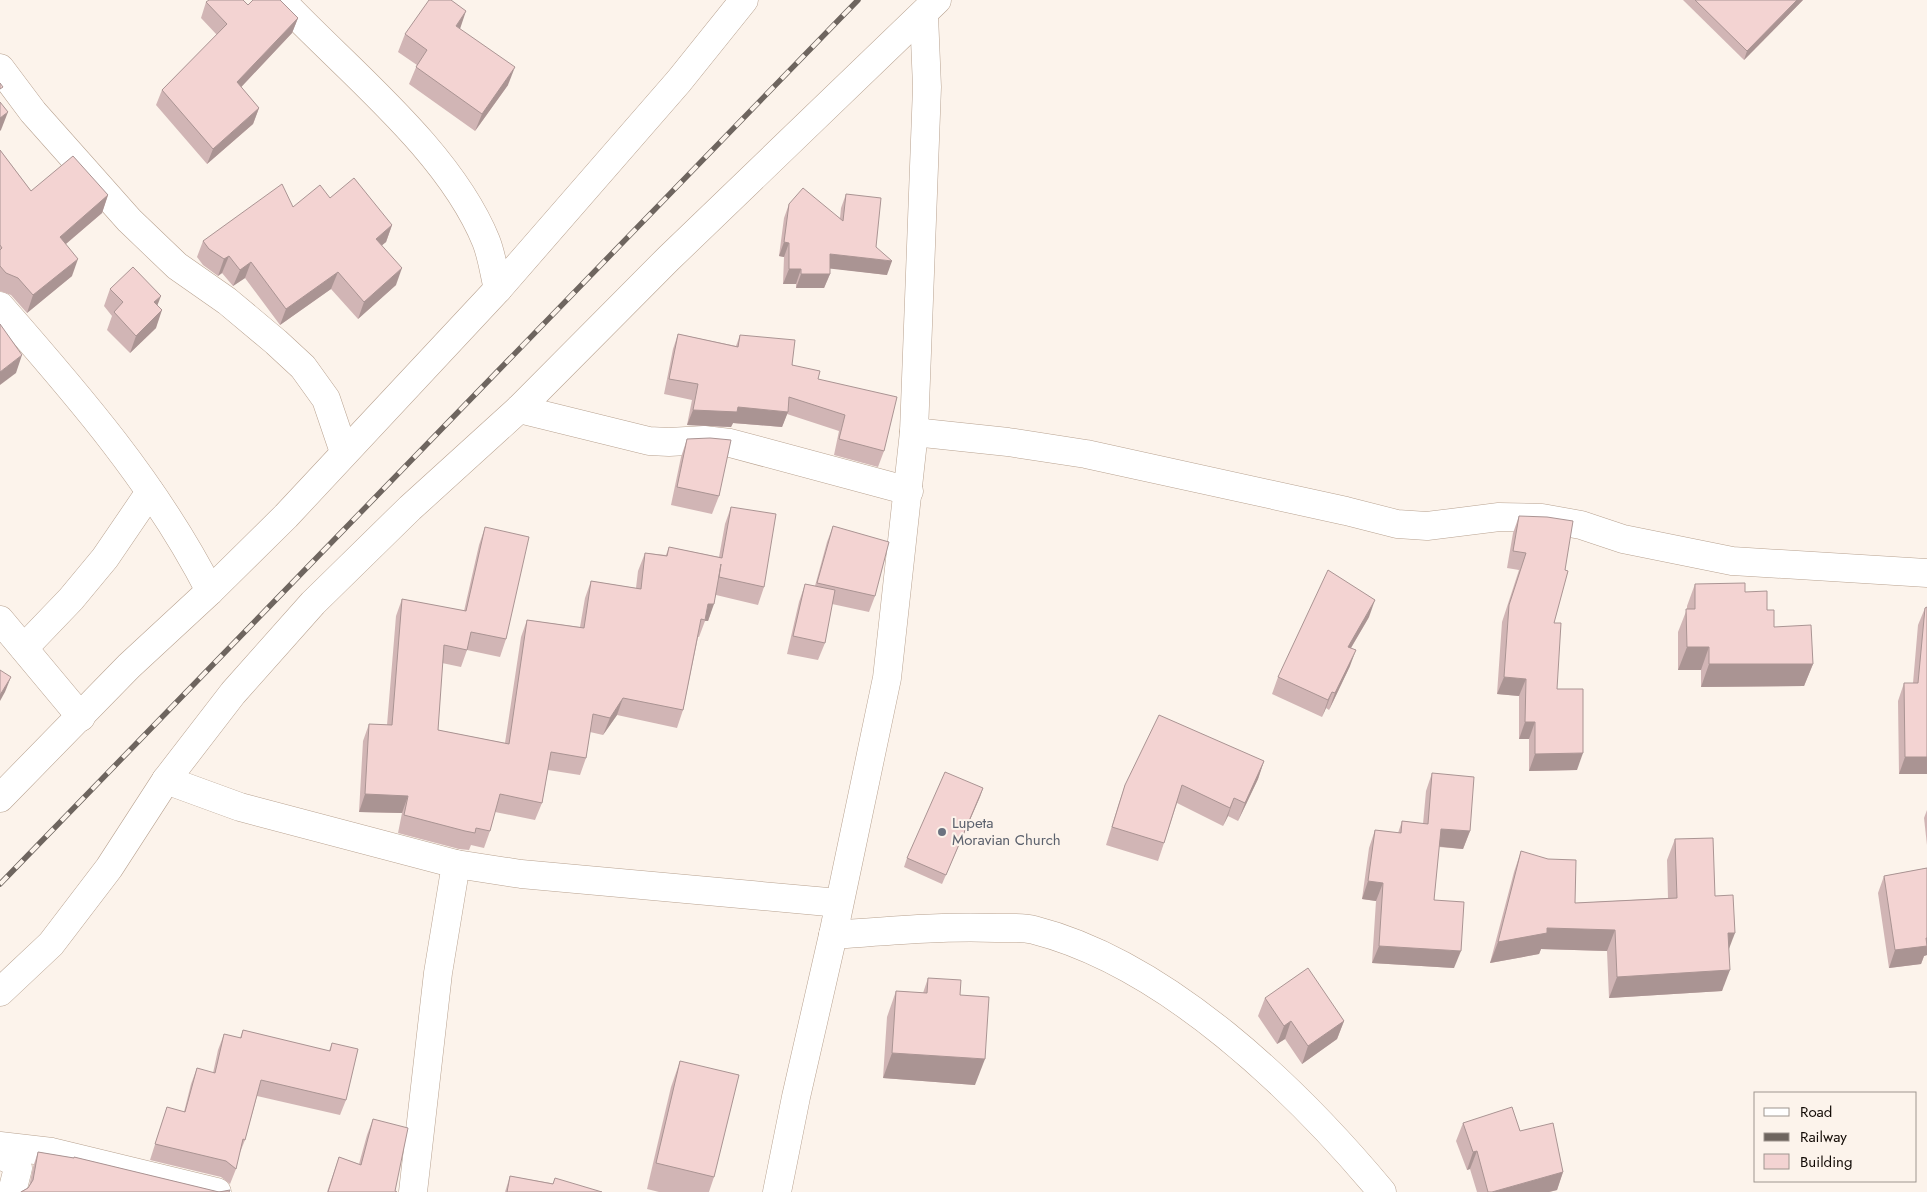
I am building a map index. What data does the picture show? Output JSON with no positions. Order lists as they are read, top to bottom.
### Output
{
  "places": ["Lupeta Moravian Church"],
  "legend": ["Road", "Railway", "Building"]
}
